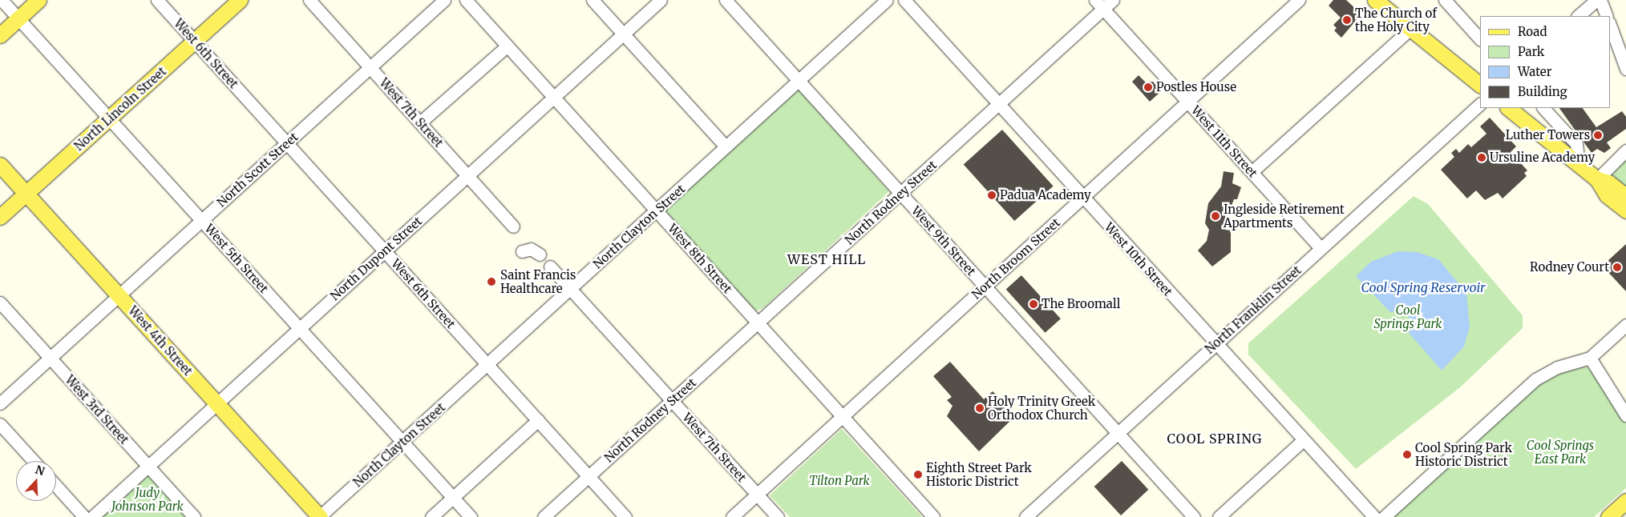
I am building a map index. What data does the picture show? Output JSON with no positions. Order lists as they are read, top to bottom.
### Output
{
  "streets": {
    "main road": ["North Lincoln Street", "West 4th Street"],
    "street": [
      "West 6th Street",
      "West 7th Street",
      "West 11th Street",
      "North Scott Street",
      "North Rodney Street",
      "North Clayton Street",
      "West 9th Street",
      "West 5th Street",
      "North Dupont Street",
      "West 8th Street",
      "North Broom Street",
      "West 10th Street",
      "North Franklin Street",
      "West 3rd Street"
    ]
  },
  "crossings": [
    ["West 6th Street", "North Lincoln Street"],
    ["West 6th Street", "North Scott Street"],
    ["West 6th Street", "North Rodney Street"],
    ["West 6th Street", "North Clayton Street"],
    ["West 6th Street", "North Dupont Street"],
    ["North Lincoln Street", "West 5th Street"],
    ["North Lincoln Street", "West 4th Street"],
    ["West 7th Street", "North Scott Street"],
    ["West 7th Street", "North Rodney Street"],
    ["West 7th Street", "North Clayton Street"],
    ["West 7th Street", "North Dupont Street"],
    ["West 7th Street", "North Broom Street"],
    ["West 11th Street", "North Rodney Street"],
    ["West 11th Street", "North Broom Street"],
    ["West 11th Street", "North Franklin Street"],
    ["North Scott Street", "West 5th Street"],
    ["North Scott Street", "West 4th Street"],
    ["North Scott Street", "West 3rd Street"],
    ["North Rodney Street", "West 9th Street"],
    ["North Rodney Street", "West 8th Street"],
    ["North Rodney Street", "West 10th Street"],
    ["North Clayton Street", "West 9th Street"],
    ["North Clayton Street", "West 5th Street"],
    ["North Clayton Street", "West 8th Street"],
    ["North Clayton Street", "West 4th Street"],
    ["West 9th Street", "North Broom Street"],
    ["West 9th Street", "North Franklin Street"],
    ["West 5th Street", "North Dupont Street"],
    ["North Dupont Street", "West 8th Street"],
    ["North Dupont Street", "West 4th Street"],
    ["North Dupont Street", "West 3rd Street"],
    ["West 8th Street", "North Broom Street"],
    ["North Broom Street", "West 10th Street"],
    ["West 10th Street", "North Franklin Street"]
  ],
  "districts": ["WEST HILL", "COOL SPRING"],
  "water": ["Cool Spring Reservoir"],
  "parks": [
    "Cool Springs Park",
    "Cool Springs East Park",
    "Tilton Park",
    "Judy Johnson Park"
  ],
  "places": [
    "The Church of the Holy City",
    "Postles House",
    "Luther Towers",
    "Ursuline Academy",
    "Padua Academy",
    "Ingleside Retirement Apartments",
    "Rodney Court",
    "Saint Francis Healthcare",
    "The Broomall",
    "Holy Trinity Greek Orthodox Church",
    "Cool Spring Park Historic District",
    "Eighth Street Park Historic District"
  ],
  "legend": [
    "Road",
    "Park",
    "Water",
    "Building"
  ],
  "north": "top"
}
